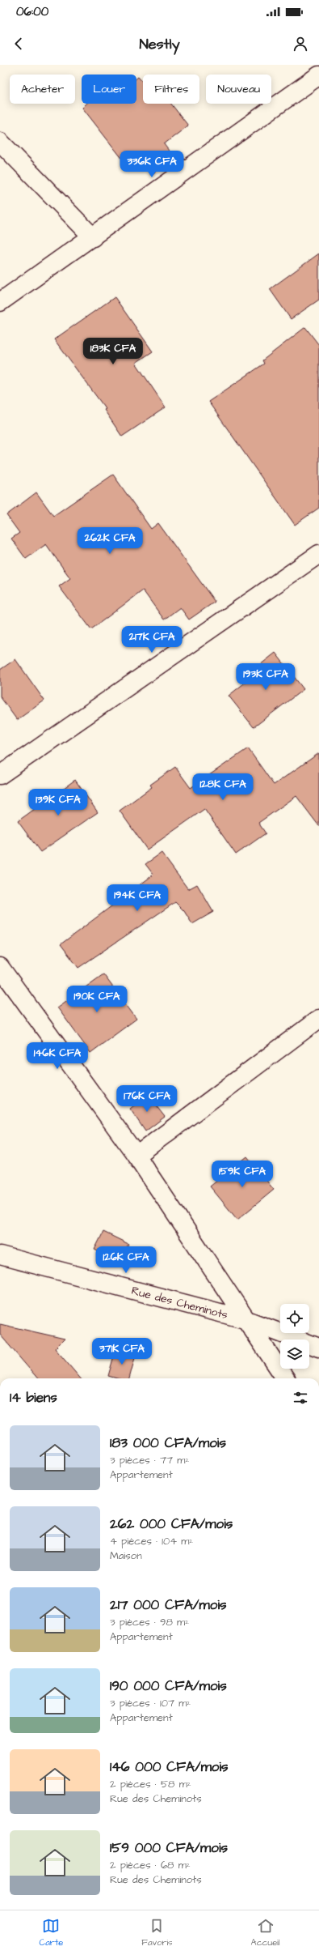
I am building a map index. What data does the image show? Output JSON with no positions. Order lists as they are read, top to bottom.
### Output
{
  "streets": {
    "street": ["Rue des Cheminots"]
  },
  "page": {
    "status": "06:00",
    "header": "Nestly",
    "chip": [
      "Acheter",
      "Louer",
      "Filtres",
      "Nouveau"
    ],
    "price": [
      "336K CFA",
      "183K CFA",
      "262K CFA",
      "217K CFA",
      "193K CFA",
      "128K CFA",
      "139K CFA",
      "194K CFA",
      "190K CFA",
      "146K CFA",
      "176K CFA",
      "159K CFA",
      "126K CFA",
      "371K CFA"
    ],
    "heading": "14 biens",
    "list": [
      {
        "name": "183 000 CFA/mois",
        "note": "3 pièces · 77 m² · Appartement"
      },
      {
        "name": "262 000 CFA/mois",
        "note": "4 pièces · 104 m² · Maison"
      },
      {
        "name": "217 000 CFA/mois",
        "note": "3 pièces · 98 m² · Appartement"
      },
      {
        "name": "190 000 CFA/mois",
        "note": "3 pièces · 107 m² · Appartement"
      },
      {
        "name": "146 000 CFA/mois",
        "note": "2 pièces · 58 m² · Rue des Cheminots"
      },
      {
        "name": "159 000 CFA/mois",
        "note": "2 pièces · 68 m² · Rue des Cheminots"
      }
    ],
    "tabs": ["Carte", "Favoris", "Accueil"]
  }
}
